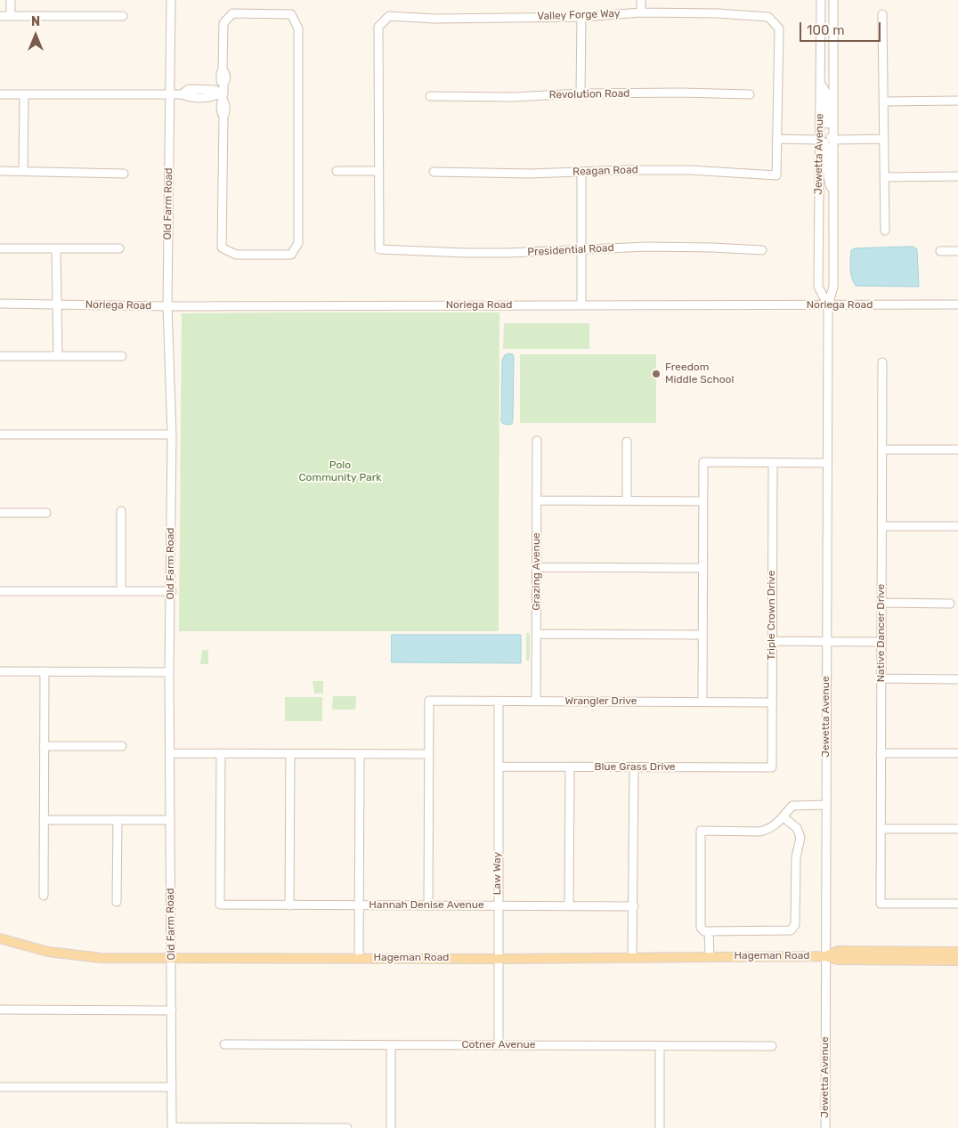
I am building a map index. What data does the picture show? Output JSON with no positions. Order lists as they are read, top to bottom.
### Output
{
  "streets": {
    "main road": ["Hageman Road"],
    "street": [
      "Valley Forge Way",
      "Revolution Road",
      "Jewetta Avenue",
      "Reagan Road",
      "Old Farm Road",
      "Presidential Road",
      "Noriega Road",
      "Grazing Avenue",
      "Triple Crown Drive",
      "Native Dancer Drive",
      "Wrangler Drive",
      "Blue Grass Drive",
      "Law Way",
      "Hannah Denise Avenue",
      "Cotner Avenue"
    ]
  },
  "crossings": [
    ["Valley Forge Way", "Reagan Road"],
    ["Valley Forge Way", "Presidential Road"],
    ["Jewetta Avenue", "Noriega Road"],
    ["Jewetta Avenue", "Hageman Road"],
    ["Old Farm Road", "Noriega Road"],
    ["Old Farm Road", "Hageman Road"],
    ["Grazing Avenue", "Wrangler Drive"],
    ["Triple Crown Drive", "Wrangler Drive"],
    ["Triple Crown Drive", "Blue Grass Drive"],
    ["Wrangler Drive", "Law Way"],
    ["Blue Grass Drive", "Law Way"],
    ["Law Way", "Hannah Denise Avenue"],
    ["Law Way", "Hageman Road"],
    ["Law Way", "Cotner Avenue"]
  ],
  "parks": ["Polo Community Park"],
  "places": ["Freedom Middle School"],
  "scale_bar": "100 m",
  "north": "top"
}
